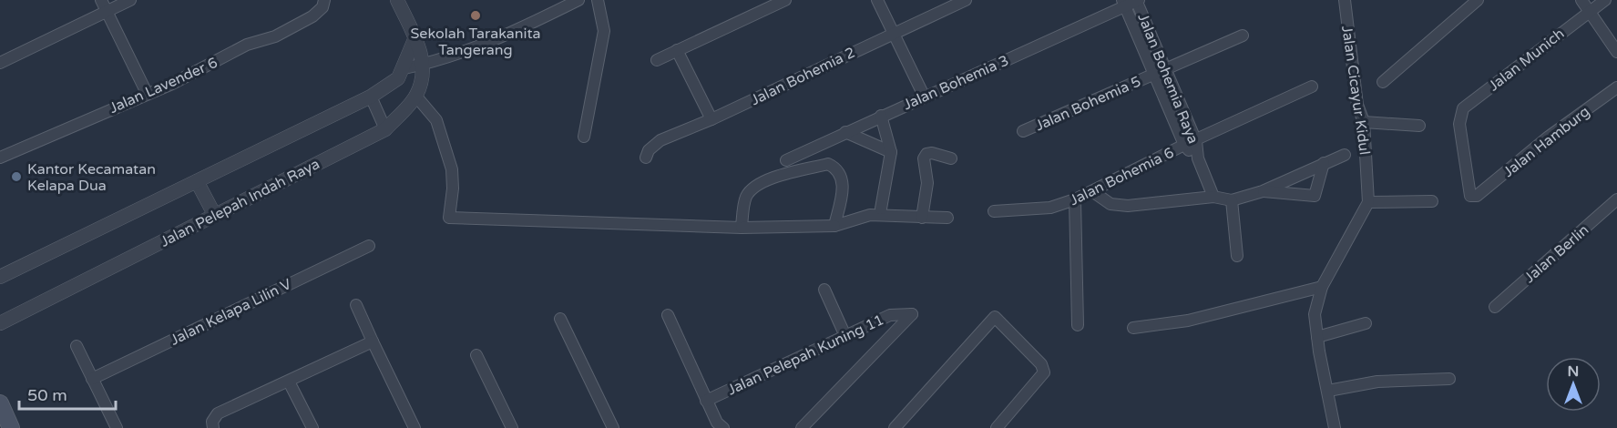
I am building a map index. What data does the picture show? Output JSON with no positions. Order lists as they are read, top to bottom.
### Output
{
  "streets": {
    "street": [
      "Jalan Munich",
      "Jalan Bohemia 2",
      "Jalan Bohemia Raya",
      "Jalan Bohemia 3",
      "Jalan Lavender 6",
      "Jalan Cicayur Kidul",
      "Jalan Bohemia 5",
      "Jalan Hamburg",
      "Jalan Bohemia 6",
      "Jalan Pelepah Indah Raya",
      "Jalan Berlin",
      "Jalan Kelapa Lilin V",
      "Jalan Pelepah Kuning 11"
    ]
  },
  "crossings": [
    ["Jalan Munich", "Jalan Hamburg"],
    ["Jalan Bohemia Raya", "Jalan Bohemia 3"],
    ["Jalan Bohemia Raya", "Jalan Bohemia 5"],
    ["Jalan Bohemia Raya", "Jalan Bohemia 6"]
  ],
  "places": ["Sekolah Tarakanita Tangerang", "Kantor Kecamatan Kelapa Dua"],
  "scale_bar": "50 m",
  "north": "top"
}
